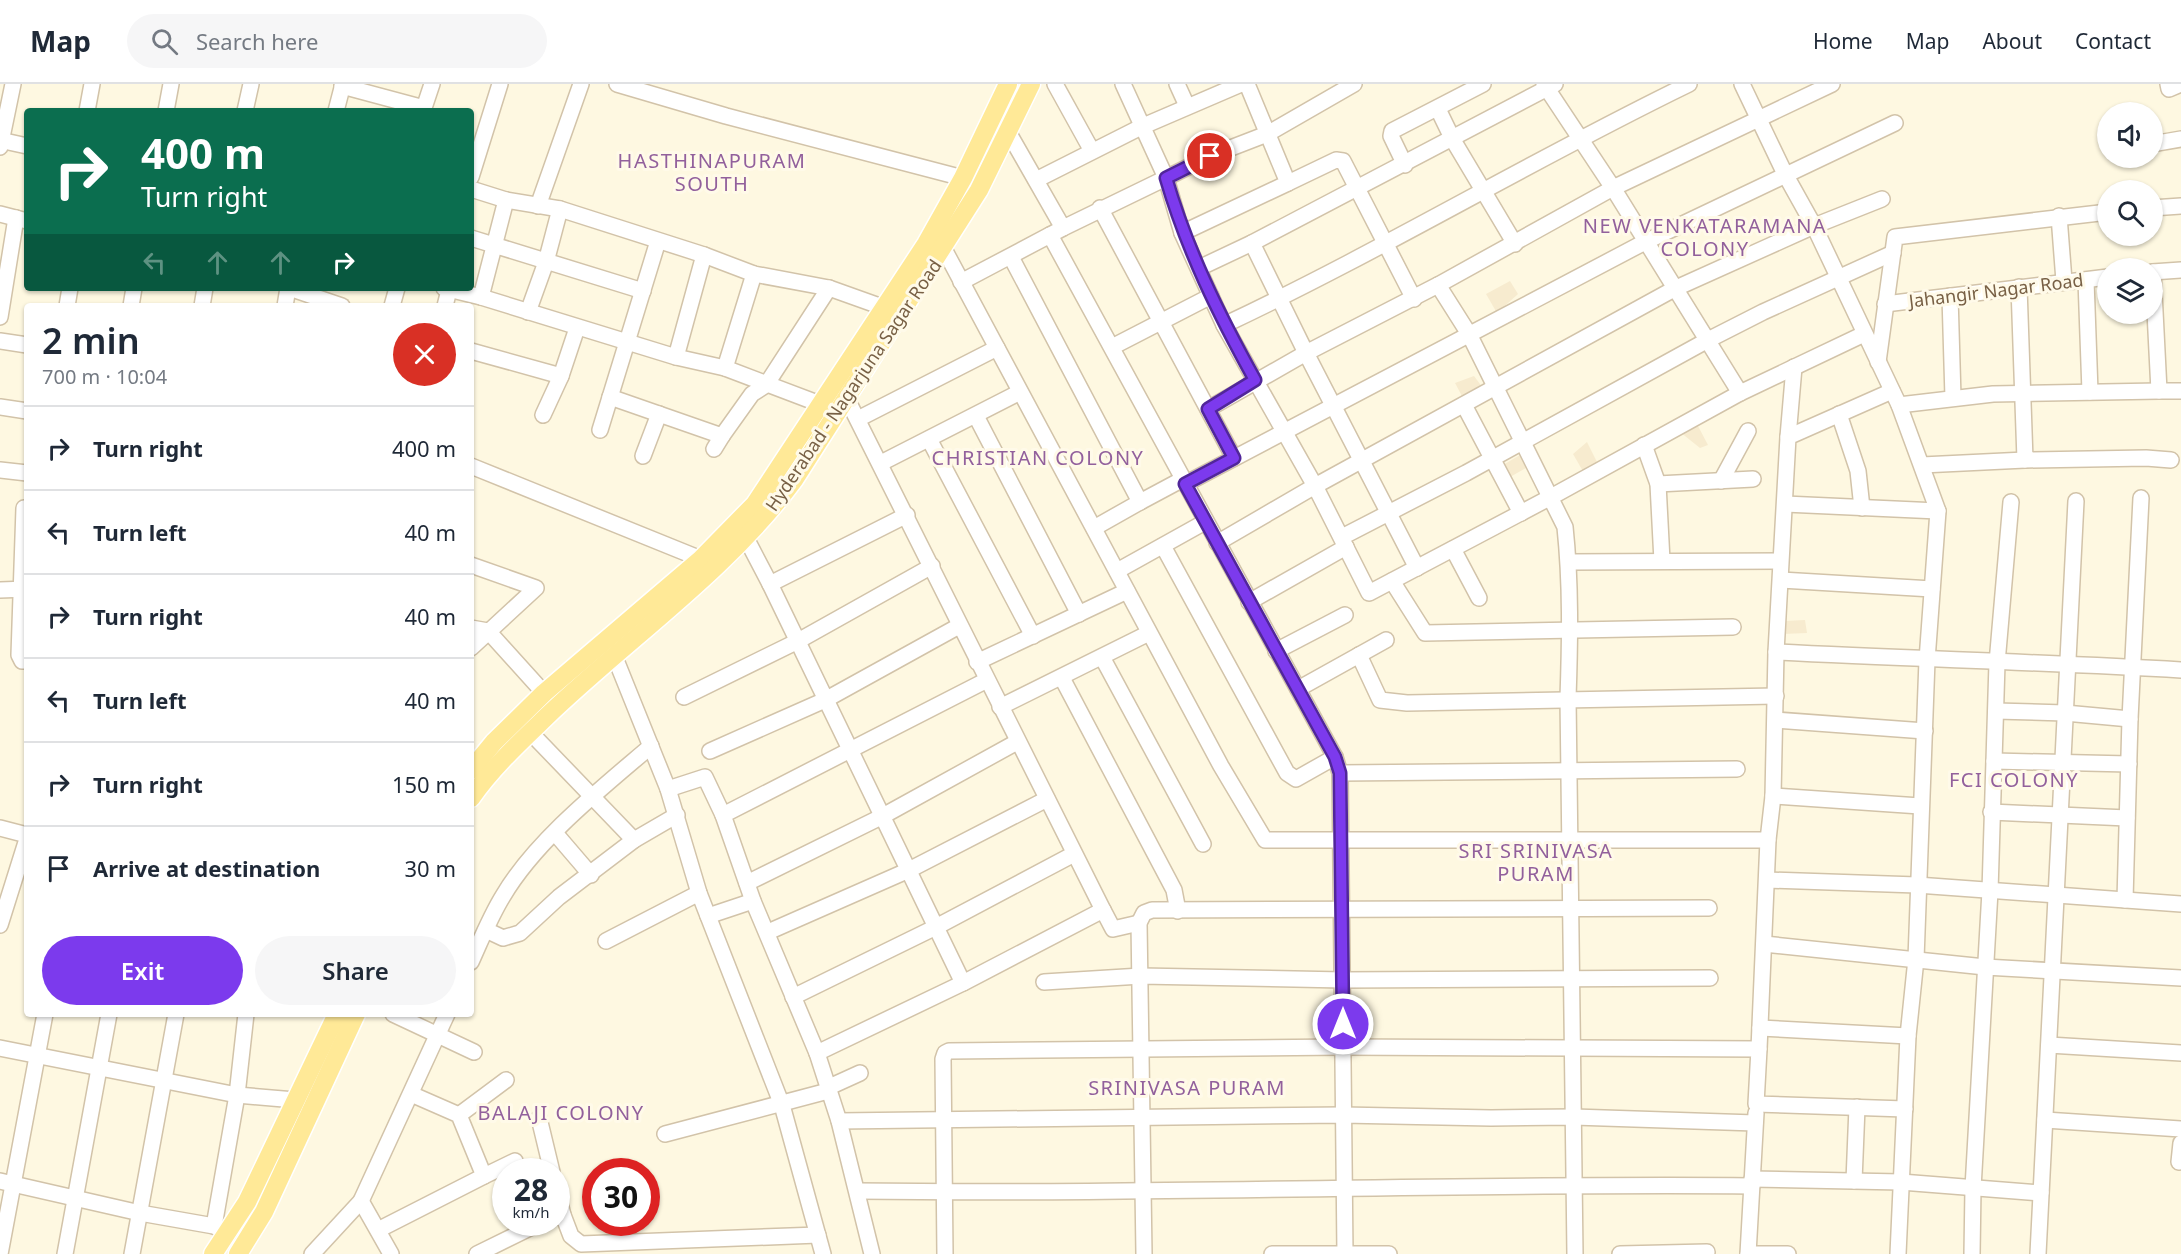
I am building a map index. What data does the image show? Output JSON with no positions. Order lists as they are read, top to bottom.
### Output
{
  "streets": {
    "main road": ["Hyderabad - Nagarjuna Sagar Road"],
    "street": ["Jahangir Nagar Road"]
  },
  "districts": [
    "HASTHINAPURAM SOUTH",
    "NEW VENKATARAMANA COLONY",
    "CHRISTIAN COLONY",
    "FCI COLONY",
    "SRI SRINIVASA PURAM",
    "SRINIVASA PURAM",
    "BALAJI COLONY"
  ],
  "page": {
    "header": "Map",
    "search": "Search here",
    "nav": [
      "Home",
      "Map",
      "About",
      "Contact"
    ],
    "turn": ["400 m", "Turn right"],
    "heading": ["2 min", "700 m · 10:04"],
    "list": [
      {
        "name": "Turn right",
        "value": "400 m"
      },
      {
        "name": "Turn left",
        "value": "40 m"
      },
      {
        "name": "Turn right",
        "value": "40 m"
      },
      {
        "name": "Turn left",
        "value": "40 m"
      },
      {
        "name": "Turn right",
        "value": "150 m"
      },
      {
        "name": "Arrive at destination",
        "value": "30 m"
      }
    ],
    "buttons": ["Exit", "Share"],
    "speed": "28 km/h",
    "limit": "30"
  }
}
